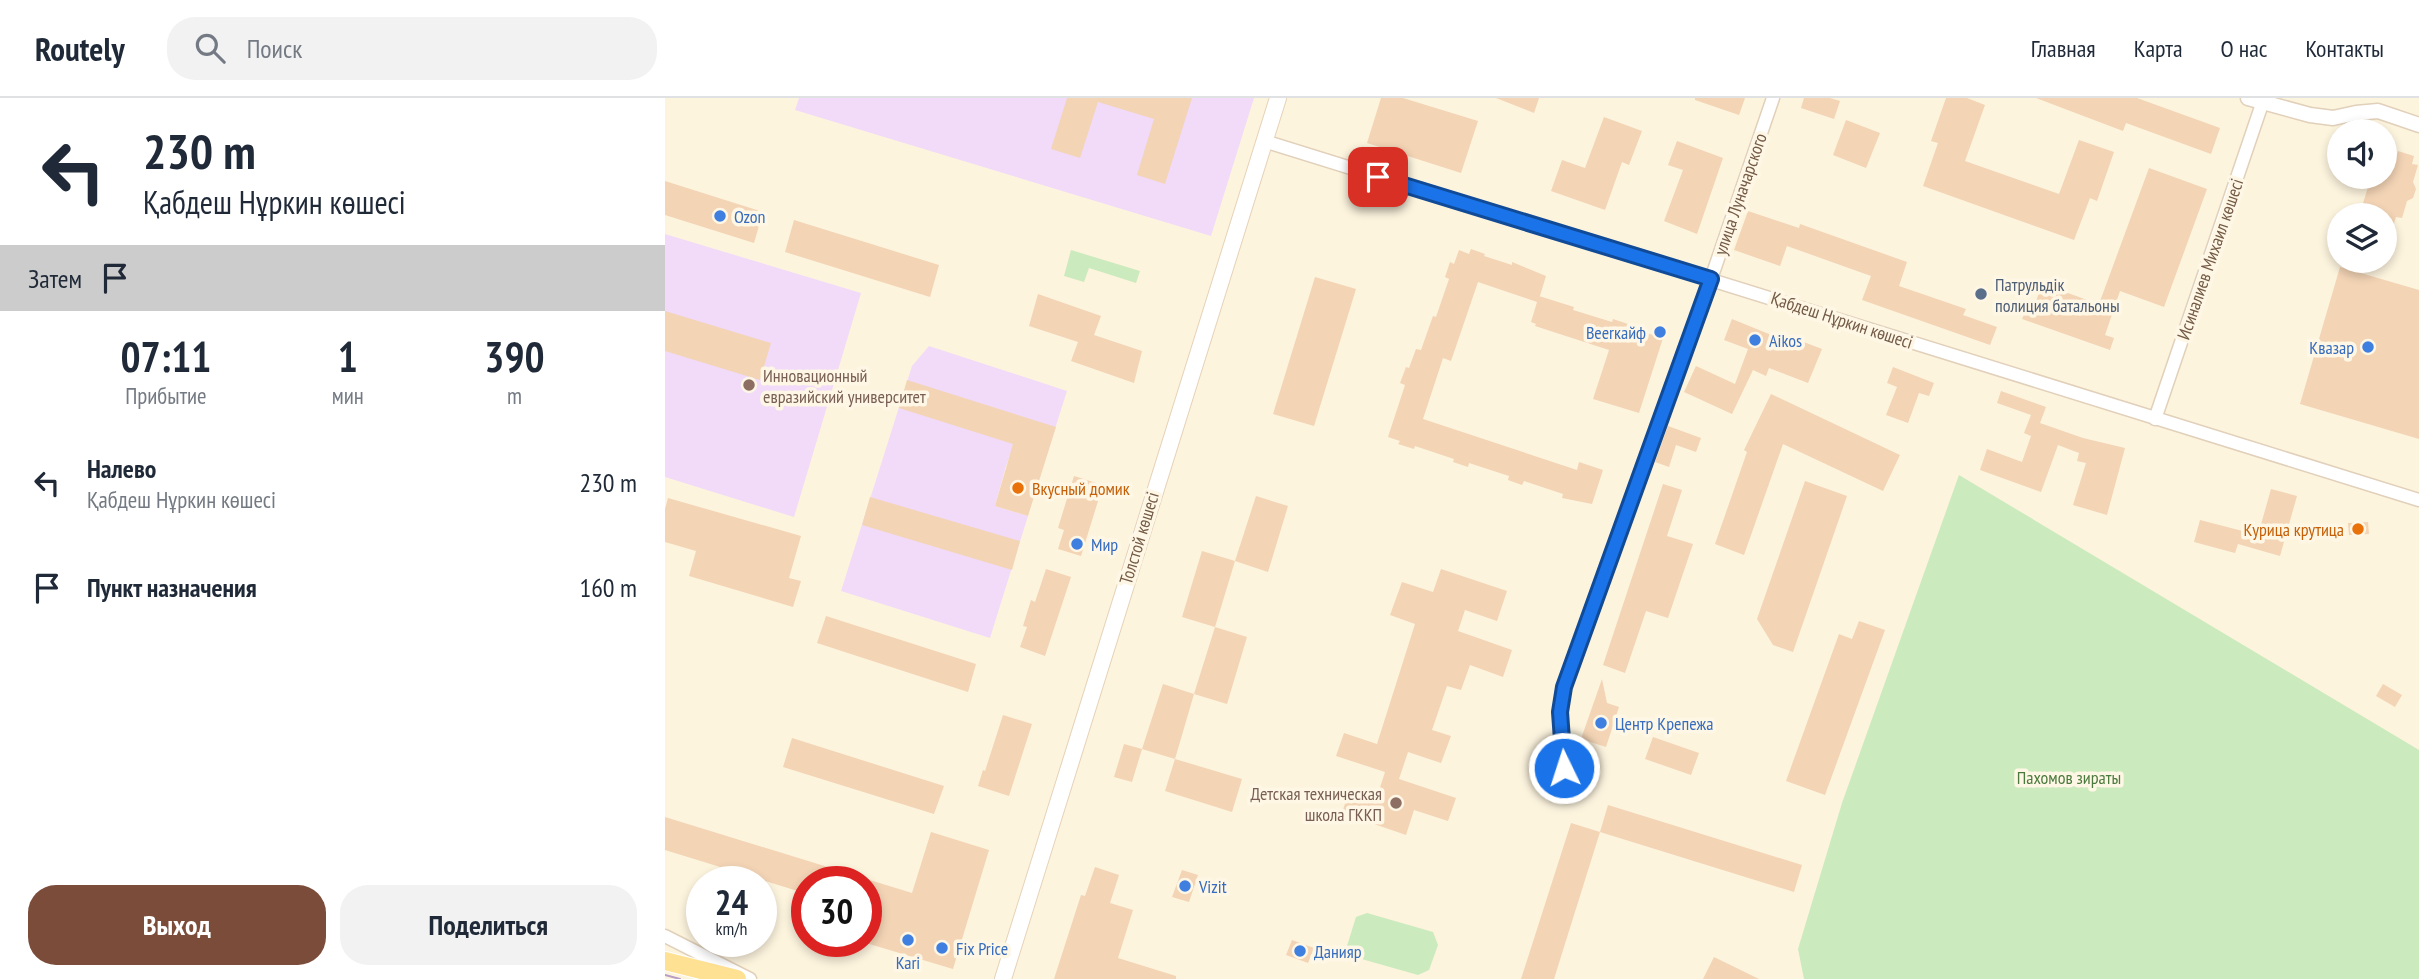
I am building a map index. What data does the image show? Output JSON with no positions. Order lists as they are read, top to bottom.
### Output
{
  "streets": {
    "main road": ["Толстой көшесі"],
    "street": ["улица Луначарского", "Исиналиев Михаил көшесі", "Қабдеш Нұркин көшесі"]
  },
  "crossings": [
    ["улица Луначарского", "Қабдеш Нұркин көшесі"],
    ["Исиналиев Михаил көшесі", "Қабдеш Нұркин көшесі"],
    ["Қабдеш Нұркин көшесі", "Толстой көшесі"]
  ],
  "parks": ["Пахомов зираты"],
  "places": [
    "Ozon",
    "Патрульдік полиция батальоны",
    "Beerкайф",
    "Aikos",
    "Квазар",
    "Инновационный евразийский университет",
    "Вкусный домик",
    "Курица крутица",
    "Мир",
    "Центр Крепежа",
    "Детская техническая школа ГККП",
    "Vizit",
    "Kari",
    "Fix Price",
    "Данияр"
  ],
  "page": {
    "header": "Routely",
    "search": "Поиск",
    "nav": [
      "Главная",
      "Карта",
      "О нас",
      "Контакты"
    ],
    "turn": ["230 m", "Қабдеш Нұркин көшесі"],
    "then": "Затем",
    "eta": [
      "07:11",
      "Прибытие",
      "1",
      "мин",
      "390",
      "m"
    ],
    "list": [
      {
        "name": "Налево",
        "note": "Қабдеш Нұркин көшесі",
        "value": "230 m"
      },
      {
        "name": "Пункт назначения",
        "value": "160 m"
      }
    ],
    "speed": "24 km/h",
    "limit": "30",
    "buttons": ["Выход", "Поделиться"]
  }
}
